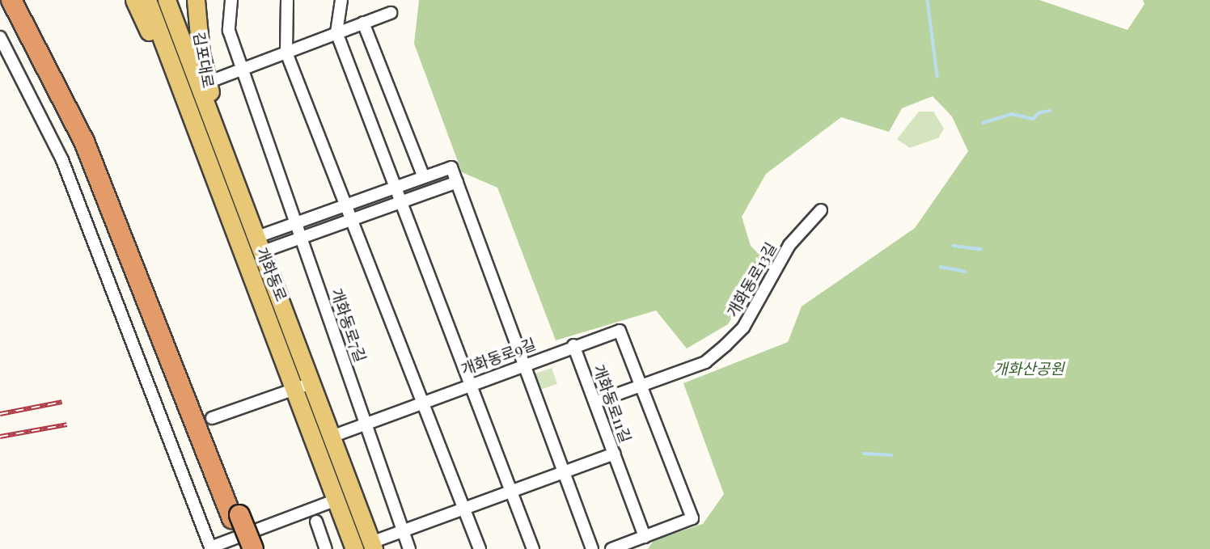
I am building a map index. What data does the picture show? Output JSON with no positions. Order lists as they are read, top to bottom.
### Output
{
  "streets": {
    "main road": ["김포대로", "개화동로"],
    "street": [
      "개화동로13길",
      "개화동로7길",
      "개화동로9길",
      "개화동로11길"
    ]
  },
  "crossings": [
    ["김포대로", "개화동로"],
    ["개화동로", "개화동로9길"],
    ["개화동로", "개화동로11길"],
    ["개화동로13길", "개화동로9길"],
    ["개화동로13길", "개화동로11길"],
    ["개화동로7길", "개화동로9길"],
    ["개화동로9길", "개화동로11길"]
  ],
  "parks": ["개화산공원"]
}
